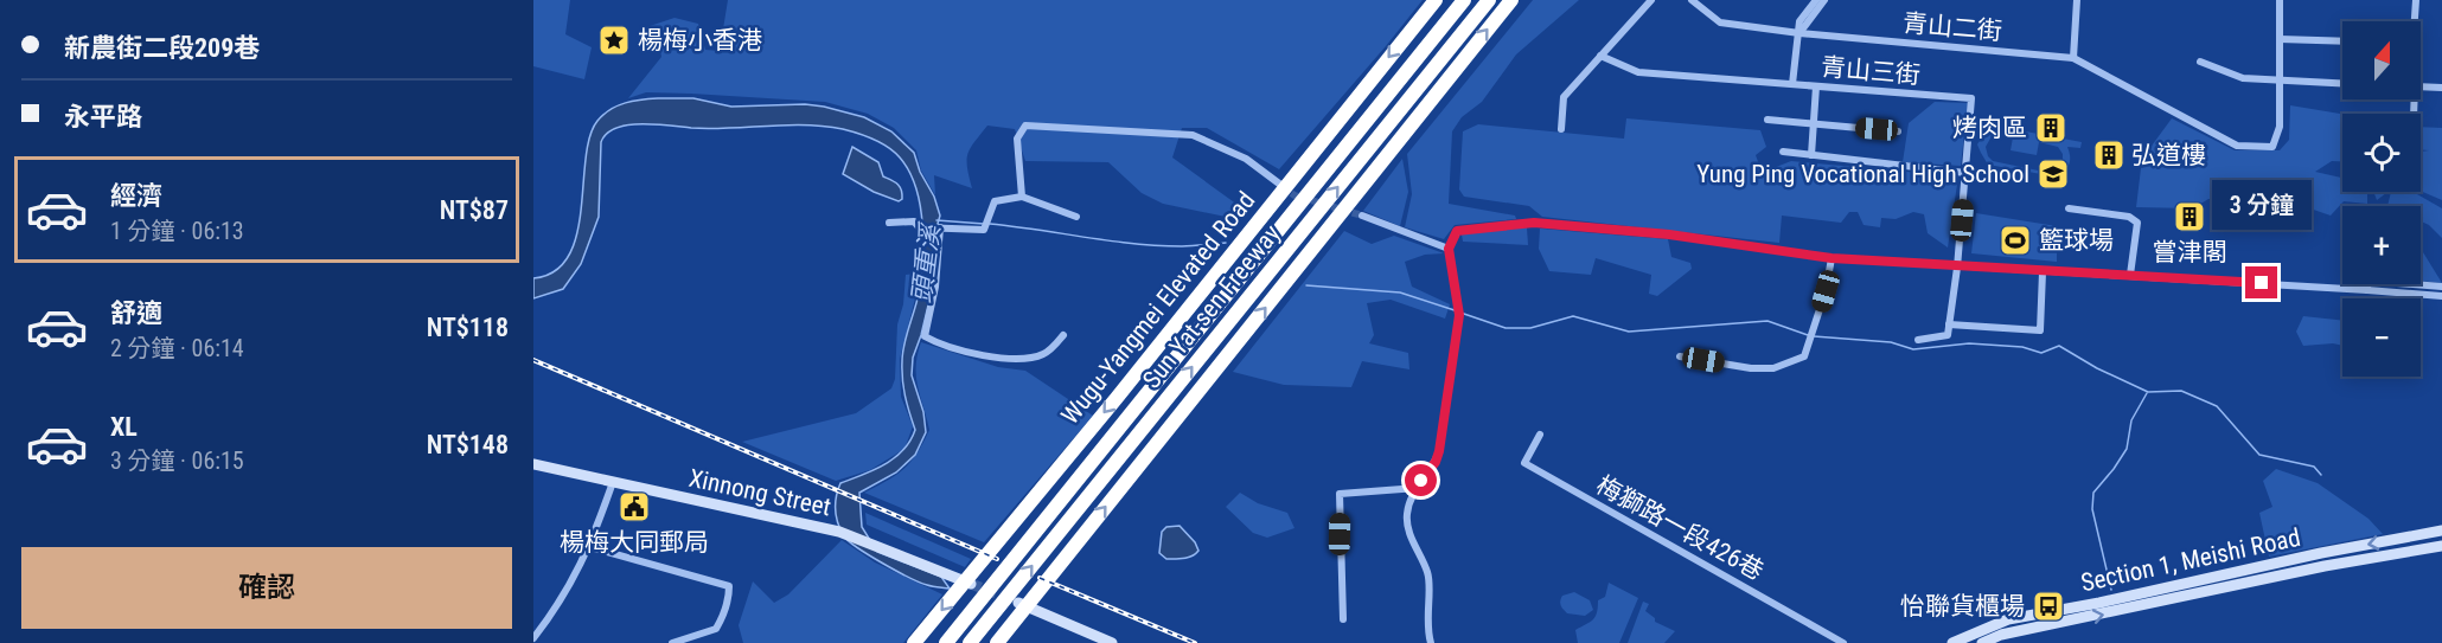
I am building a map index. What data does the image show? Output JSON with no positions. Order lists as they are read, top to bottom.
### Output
{
  "streets": {
    "highway": ["Sun Yat-sen Freeway", "Wugu-Yangmei Elevated Road"],
    "street": [
      "青山二街",
      "青山三街",
      "Xinnong Street",
      "梅獅路一段426巷",
      "Section 1, Meishi Road"
    ]
  },
  "water": ["頭重溪"],
  "places": {
    "place": ["楊梅小香港"],
    "building": ["烤肉區", "弘道樓", "嘗津閣"],
    "school or university": ["Yung Ping Vocational High School"],
    "sports": ["籃球場"],
    "public building": ["楊梅大同郵局"],
    "bus stop": ["怡聯貨櫃場"]
  },
  "north": "top",
  "page": {
    "banner": ["新農街二段209巷", "永平路"],
    "map_buttons": ["+", "−"],
    "list": [
      {
        "name": "經濟",
        "note": "1 分鐘 · 06:13",
        "value": "NT$87"
      },
      {
        "name": "舒適",
        "note": "2 分鐘 · 06:14",
        "value": "NT$118"
      },
      {
        "name": "XL",
        "note": "3 分鐘 · 06:15",
        "value": "NT$148"
      }
    ],
    "bubble": "3 分鐘",
    "buttons": "確認"
  }
}
